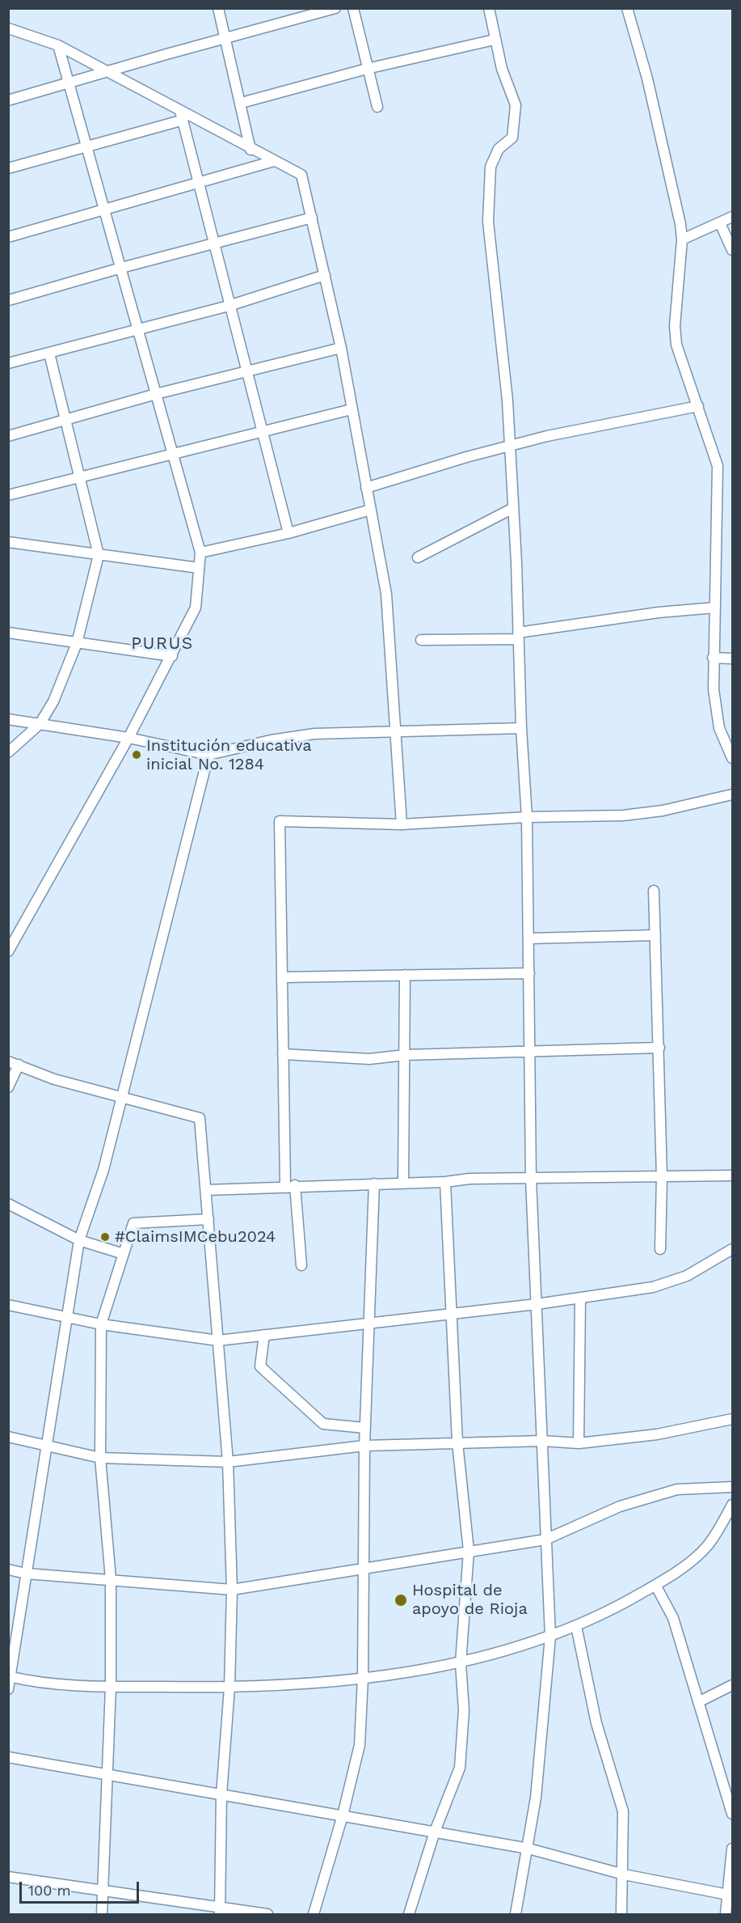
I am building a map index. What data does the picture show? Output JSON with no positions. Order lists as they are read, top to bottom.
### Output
{
  "districts": ["PURUS"],
  "places": ["Institución educativa inicial No. 1284", "#ClaimsIMCebu2024", "Hospital de apoyo de Rioja"],
  "scale_bar": "100 m"
}
